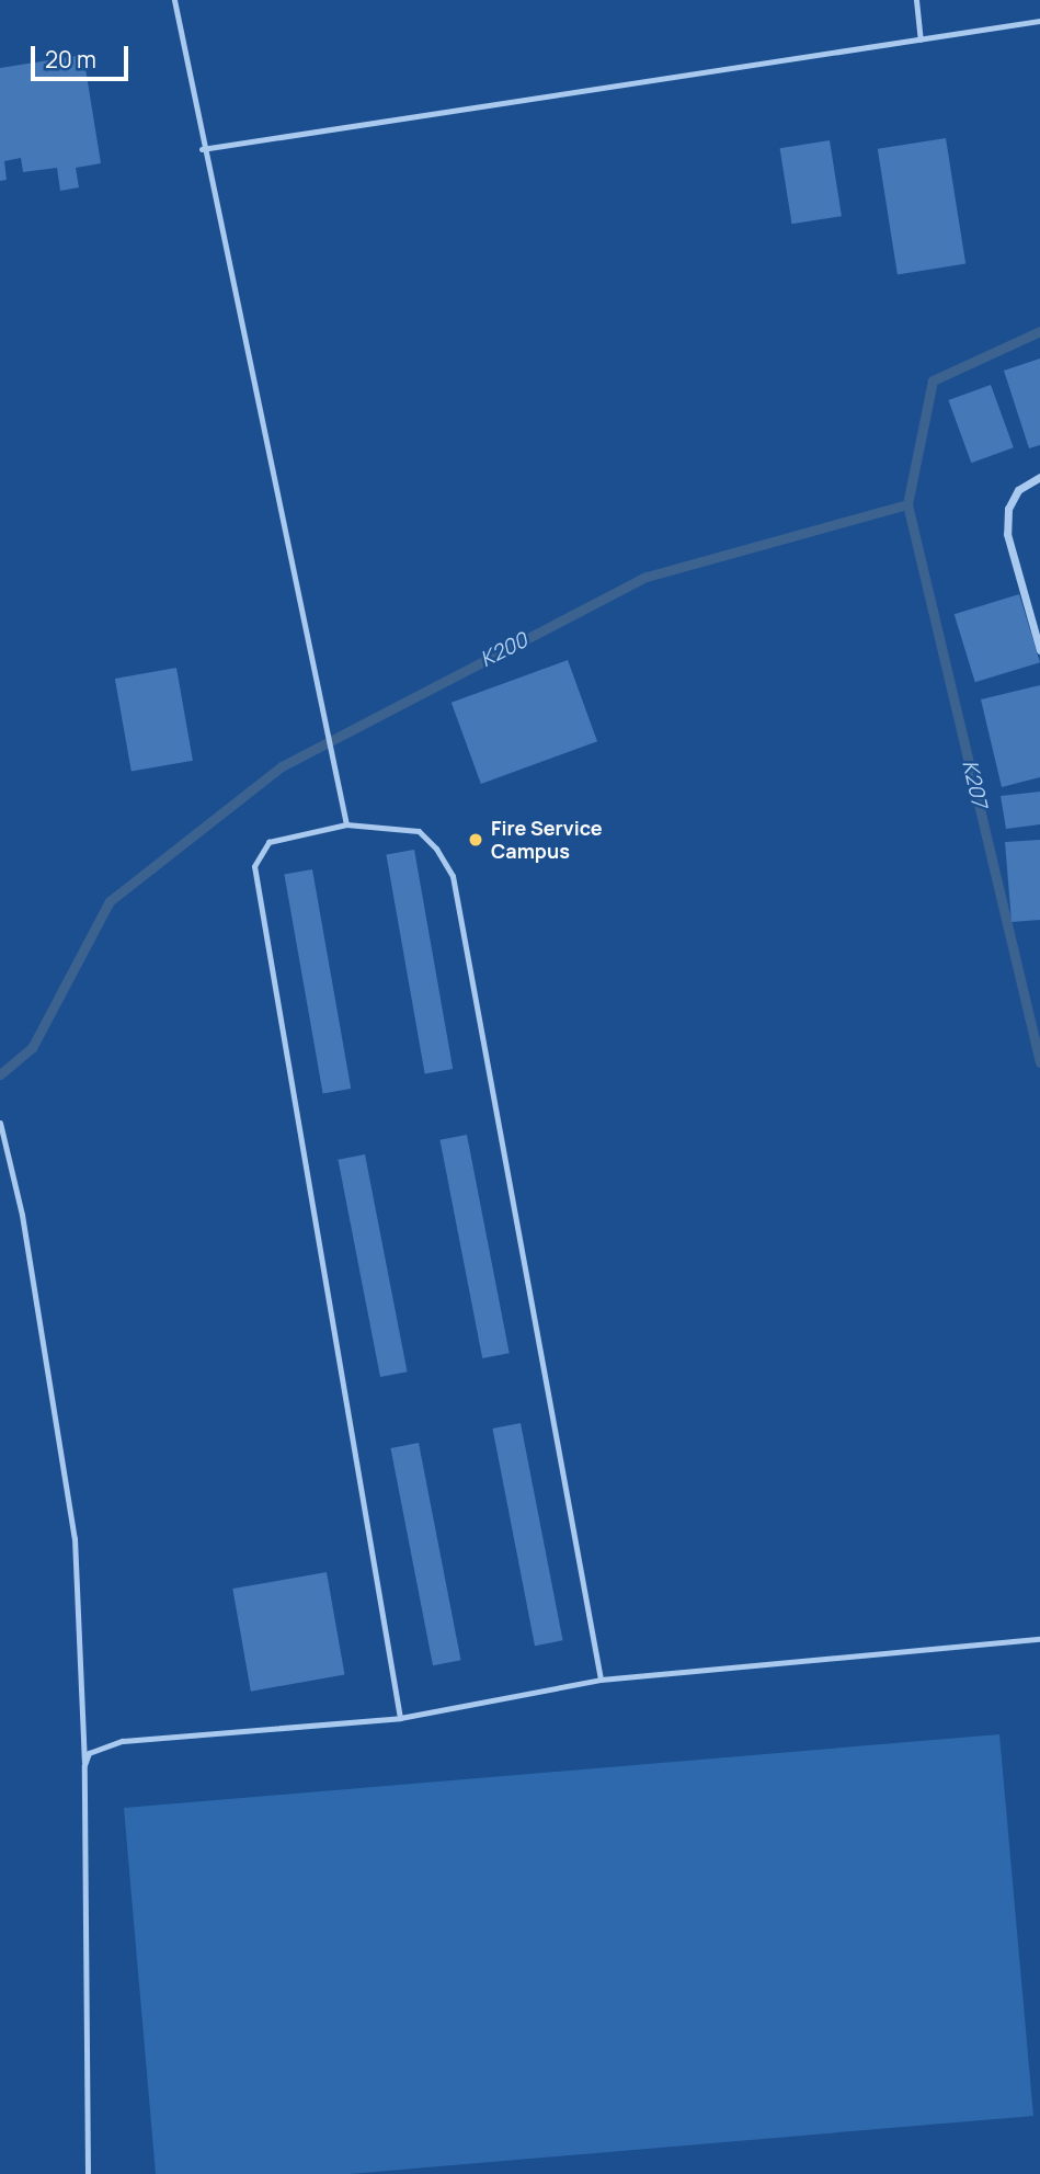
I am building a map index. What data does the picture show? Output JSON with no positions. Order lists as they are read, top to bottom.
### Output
{
  "water": ["K200", "K207"],
  "places": ["Fire Service Campus"],
  "scale_bar": "20 m"
}
